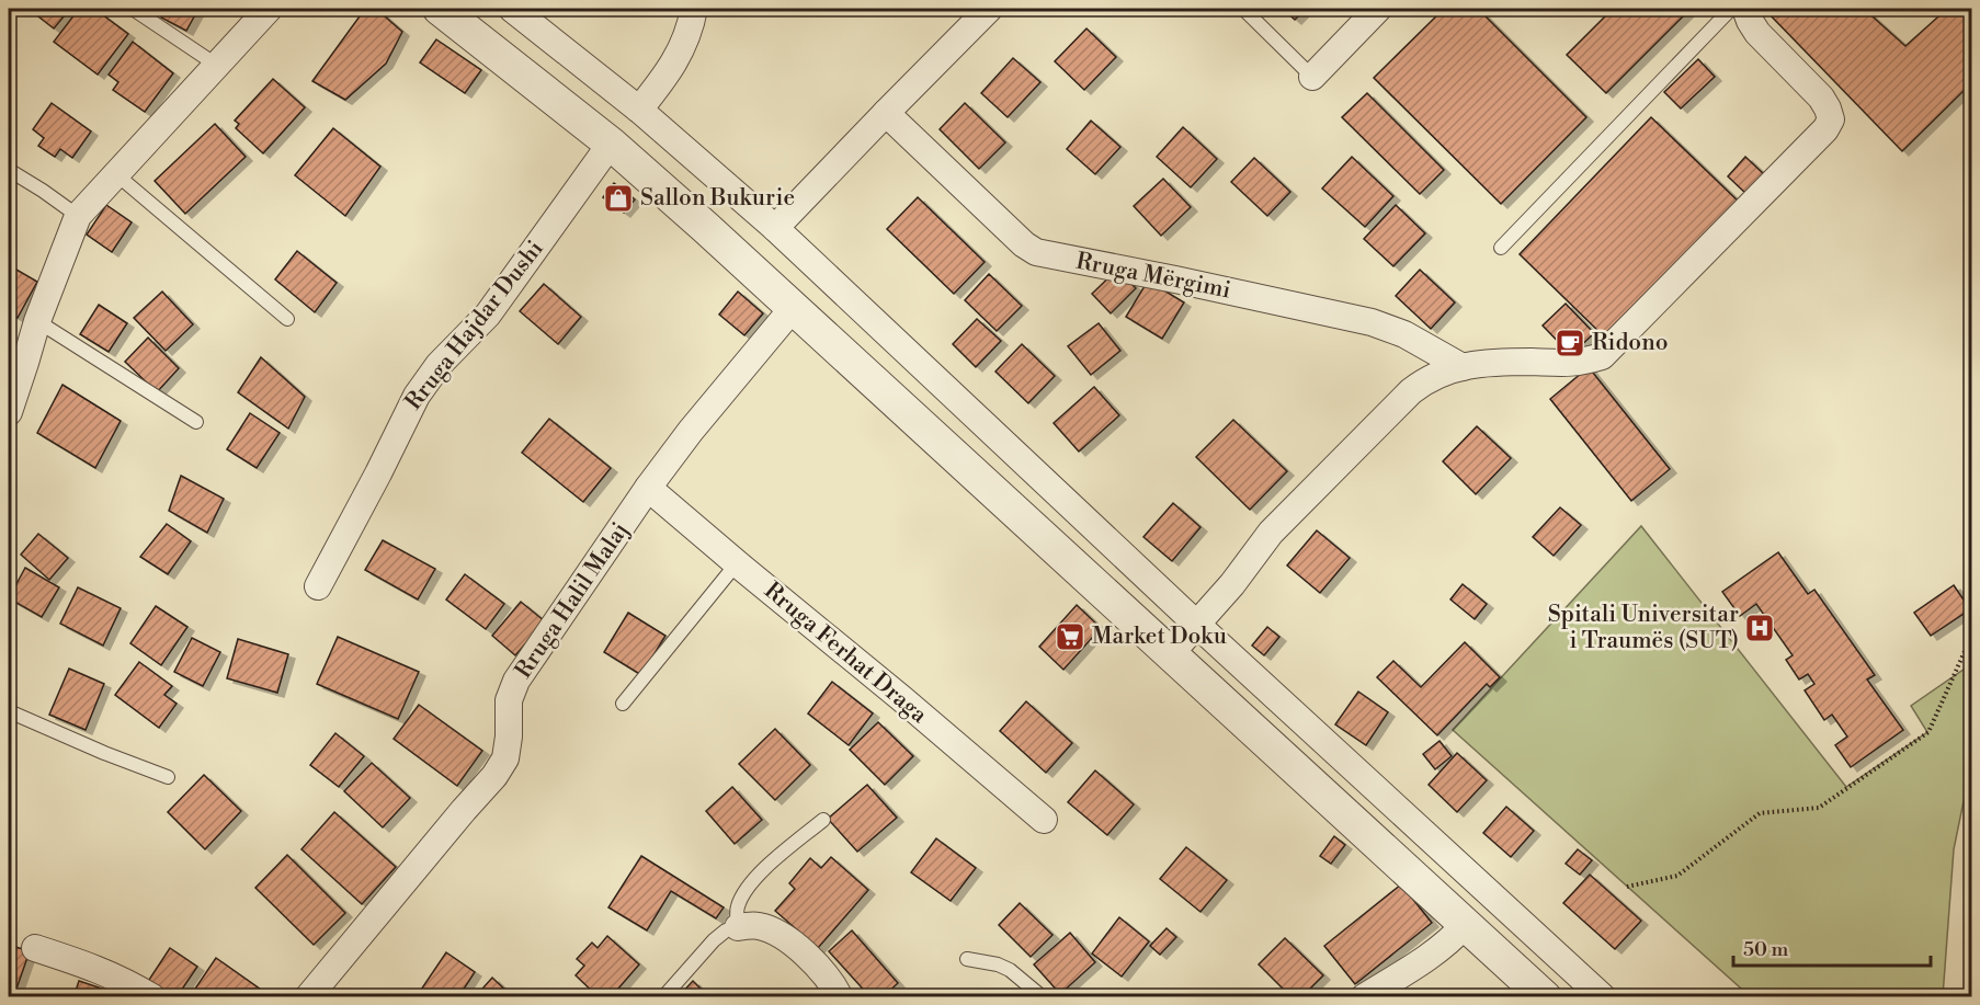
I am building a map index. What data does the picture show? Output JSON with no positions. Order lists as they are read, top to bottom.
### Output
{
  "streets": {
    "street": [
      "Rruga Mërgimi",
      "Rruga Hajdar Dushi",
      "Rruga Halil Malaj",
      "Rruga Ferhat Draga"
    ]
  },
  "crossings": [
    ["Rruga Halil Malaj", "Rruga Ferhat Draga"]
  ],
  "places": {
    "shop": ["Sallon Bukurie"],
    "cafe": ["Ridono"],
    "hospital": ["Spitali Universitar i Traumës (SUT)"],
    "supermarket": ["Market Doku"]
  },
  "scale_bar": "50 m"
}
